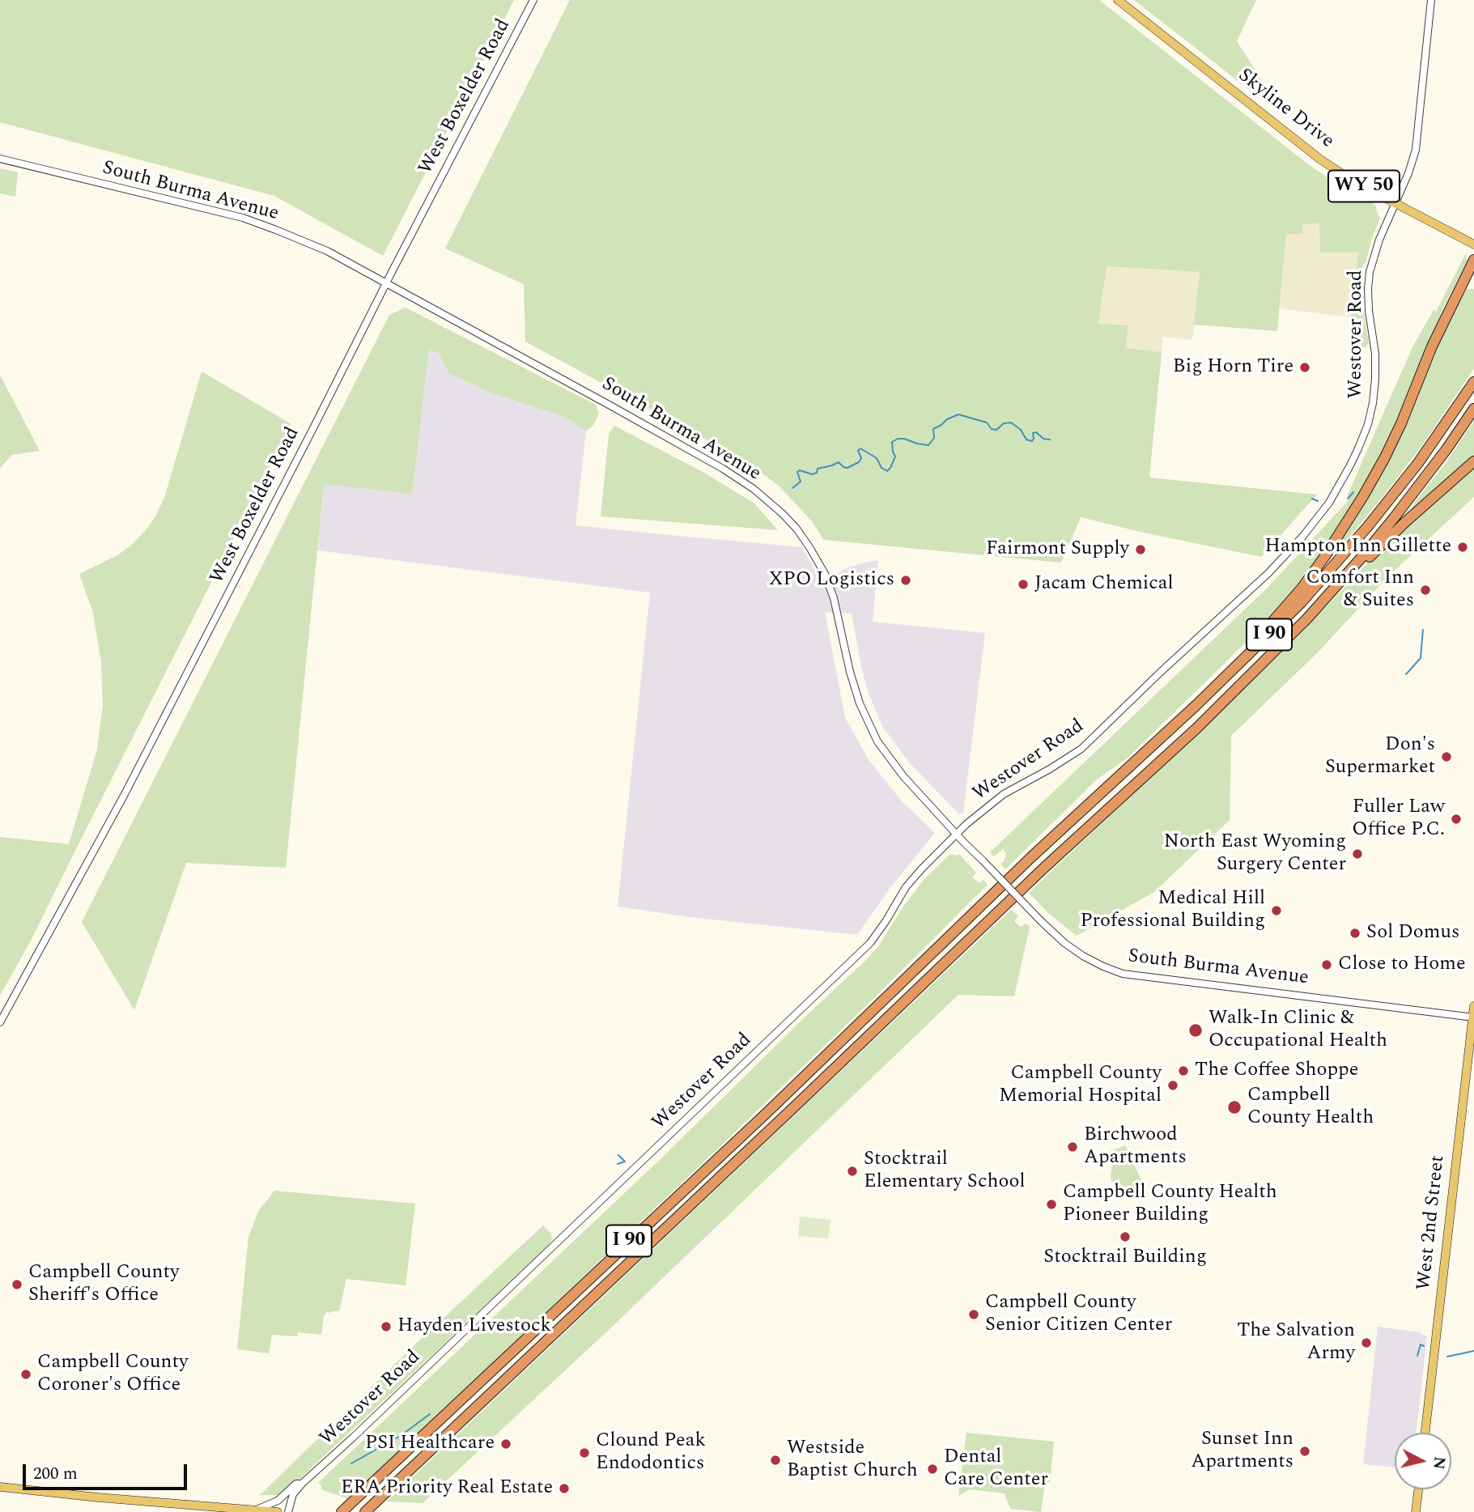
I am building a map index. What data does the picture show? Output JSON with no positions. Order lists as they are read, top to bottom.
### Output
{
  "streets": {
    "highway": ["I 90"],
    "main road": ["Skyline Drive", "WY 50", "West 2nd Street"],
    "street": ["West Boxelder Road", "South Burma Avenue", "Westover Road"]
  },
  "crossings": [
    ["West Boxelder Road", "South Burma Avenue"],
    ["Skyline Drive", "Westover Road"],
    ["South Burma Avenue", "Westover Road"],
    ["South Burma Avenue", "West 2nd Street"]
  ],
  "places": [
    "Big Horn Tire",
    "Hampton Inn Gillette",
    "Fairmont Supply",
    "XPO Logistics",
    "Jacam Chemical",
    "Comfort Inn & Suites",
    "Don's Supermarket",
    "Fuller Law Office P.C.",
    "North East Wyoming Surgery Center",
    "Medical Hill Professional Building",
    "Sol Domus",
    "Close to Home",
    "Walk-In Clinic & Occupational Health",
    "The Coffee Shoppe",
    "Campbell County Memorial Hospital",
    "Campbell County Health",
    "Birchwood Apartments",
    "Stocktrail Elementary School",
    "Campbell County Health Pioneer Building",
    "Stocktrail Building",
    "Campbell County Sheriff's Office",
    "Campbell County Senior Citizen Center",
    "Hayden Livestock",
    "The Salvation Army",
    "Campbell County Coroner's Office",
    "PSI Healthcare",
    "Sunset Inn Apartments",
    "Clound Peak Endodontics",
    "Westside Baptist Church",
    "Dental Care Center",
    "ERA Priority Real Estate"
  ],
  "scale_bar": "200 m",
  "north": "right"
}
